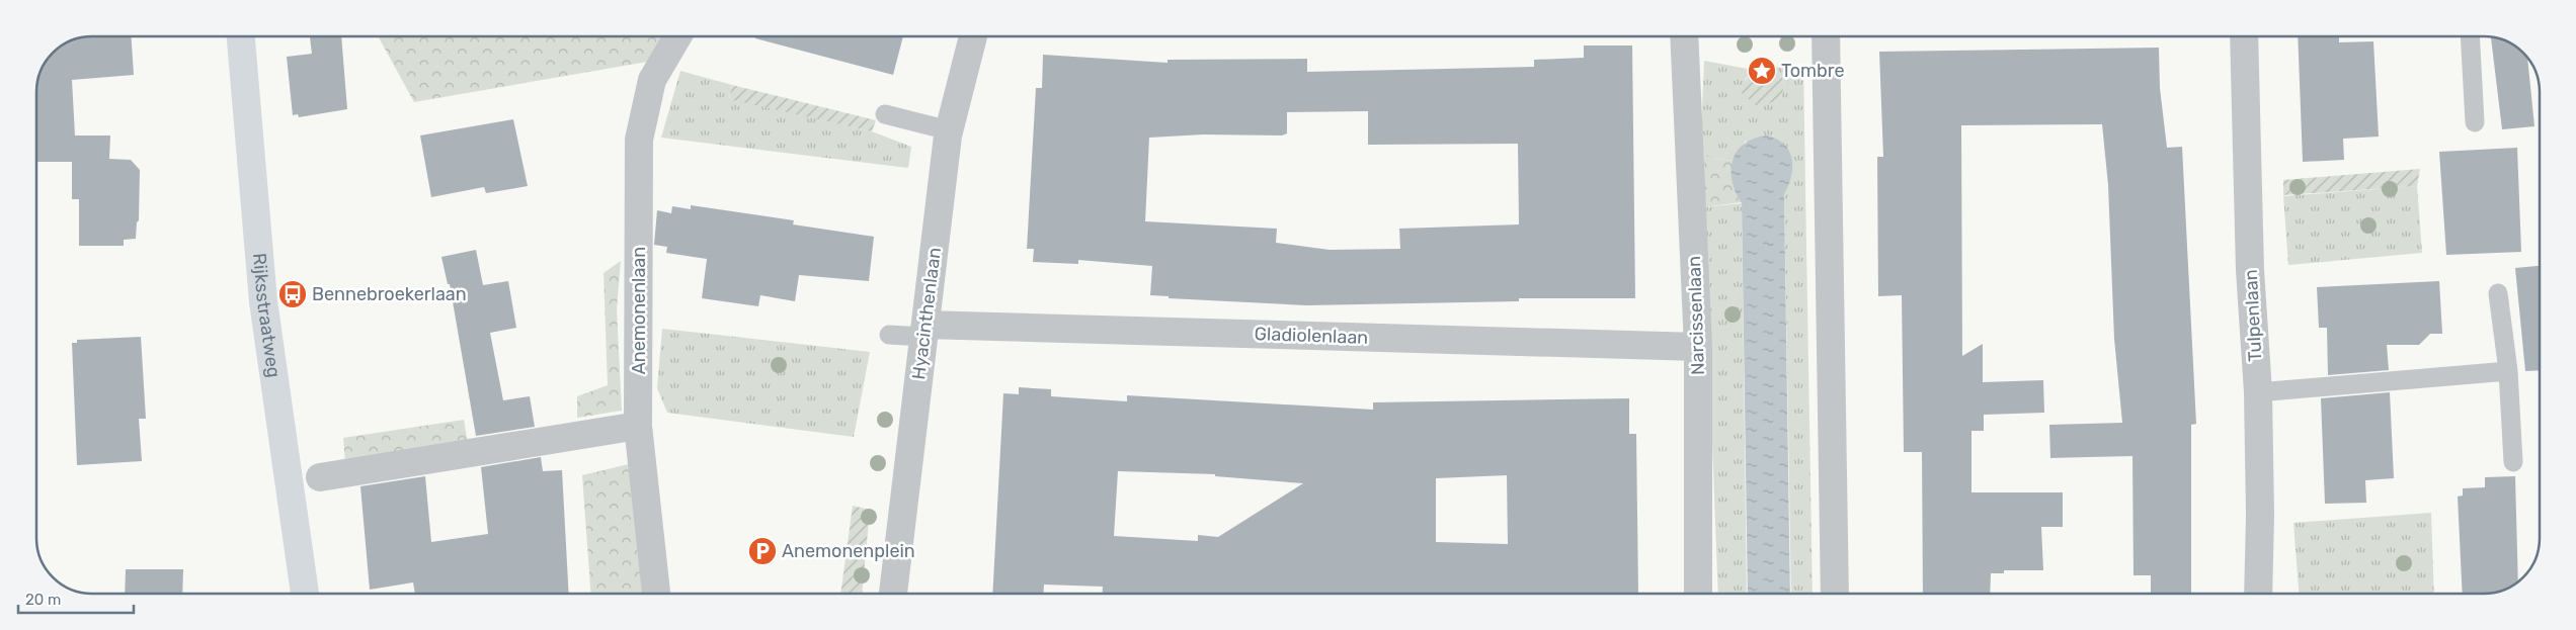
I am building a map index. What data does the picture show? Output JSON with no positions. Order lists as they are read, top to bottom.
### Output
{
  "streets": {
    "main road": ["Rijksstraatweg"],
    "street": [
      "Anemonenlaan",
      "Hyacinthenlaan",
      "Narcissenlaan",
      "Tulpenlaan",
      "Gladiolenlaan"
    ]
  },
  "crossings": [
    ["Hyacinthenlaan", "Gladiolenlaan"],
    ["Narcissenlaan", "Gladiolenlaan"]
  ],
  "places": {
    "place": ["Tombre"],
    "bus stop": ["Bennebroekerlaan"],
    "parking": ["Anemonenplein"]
  },
  "scale_bar": "20 m"
}
